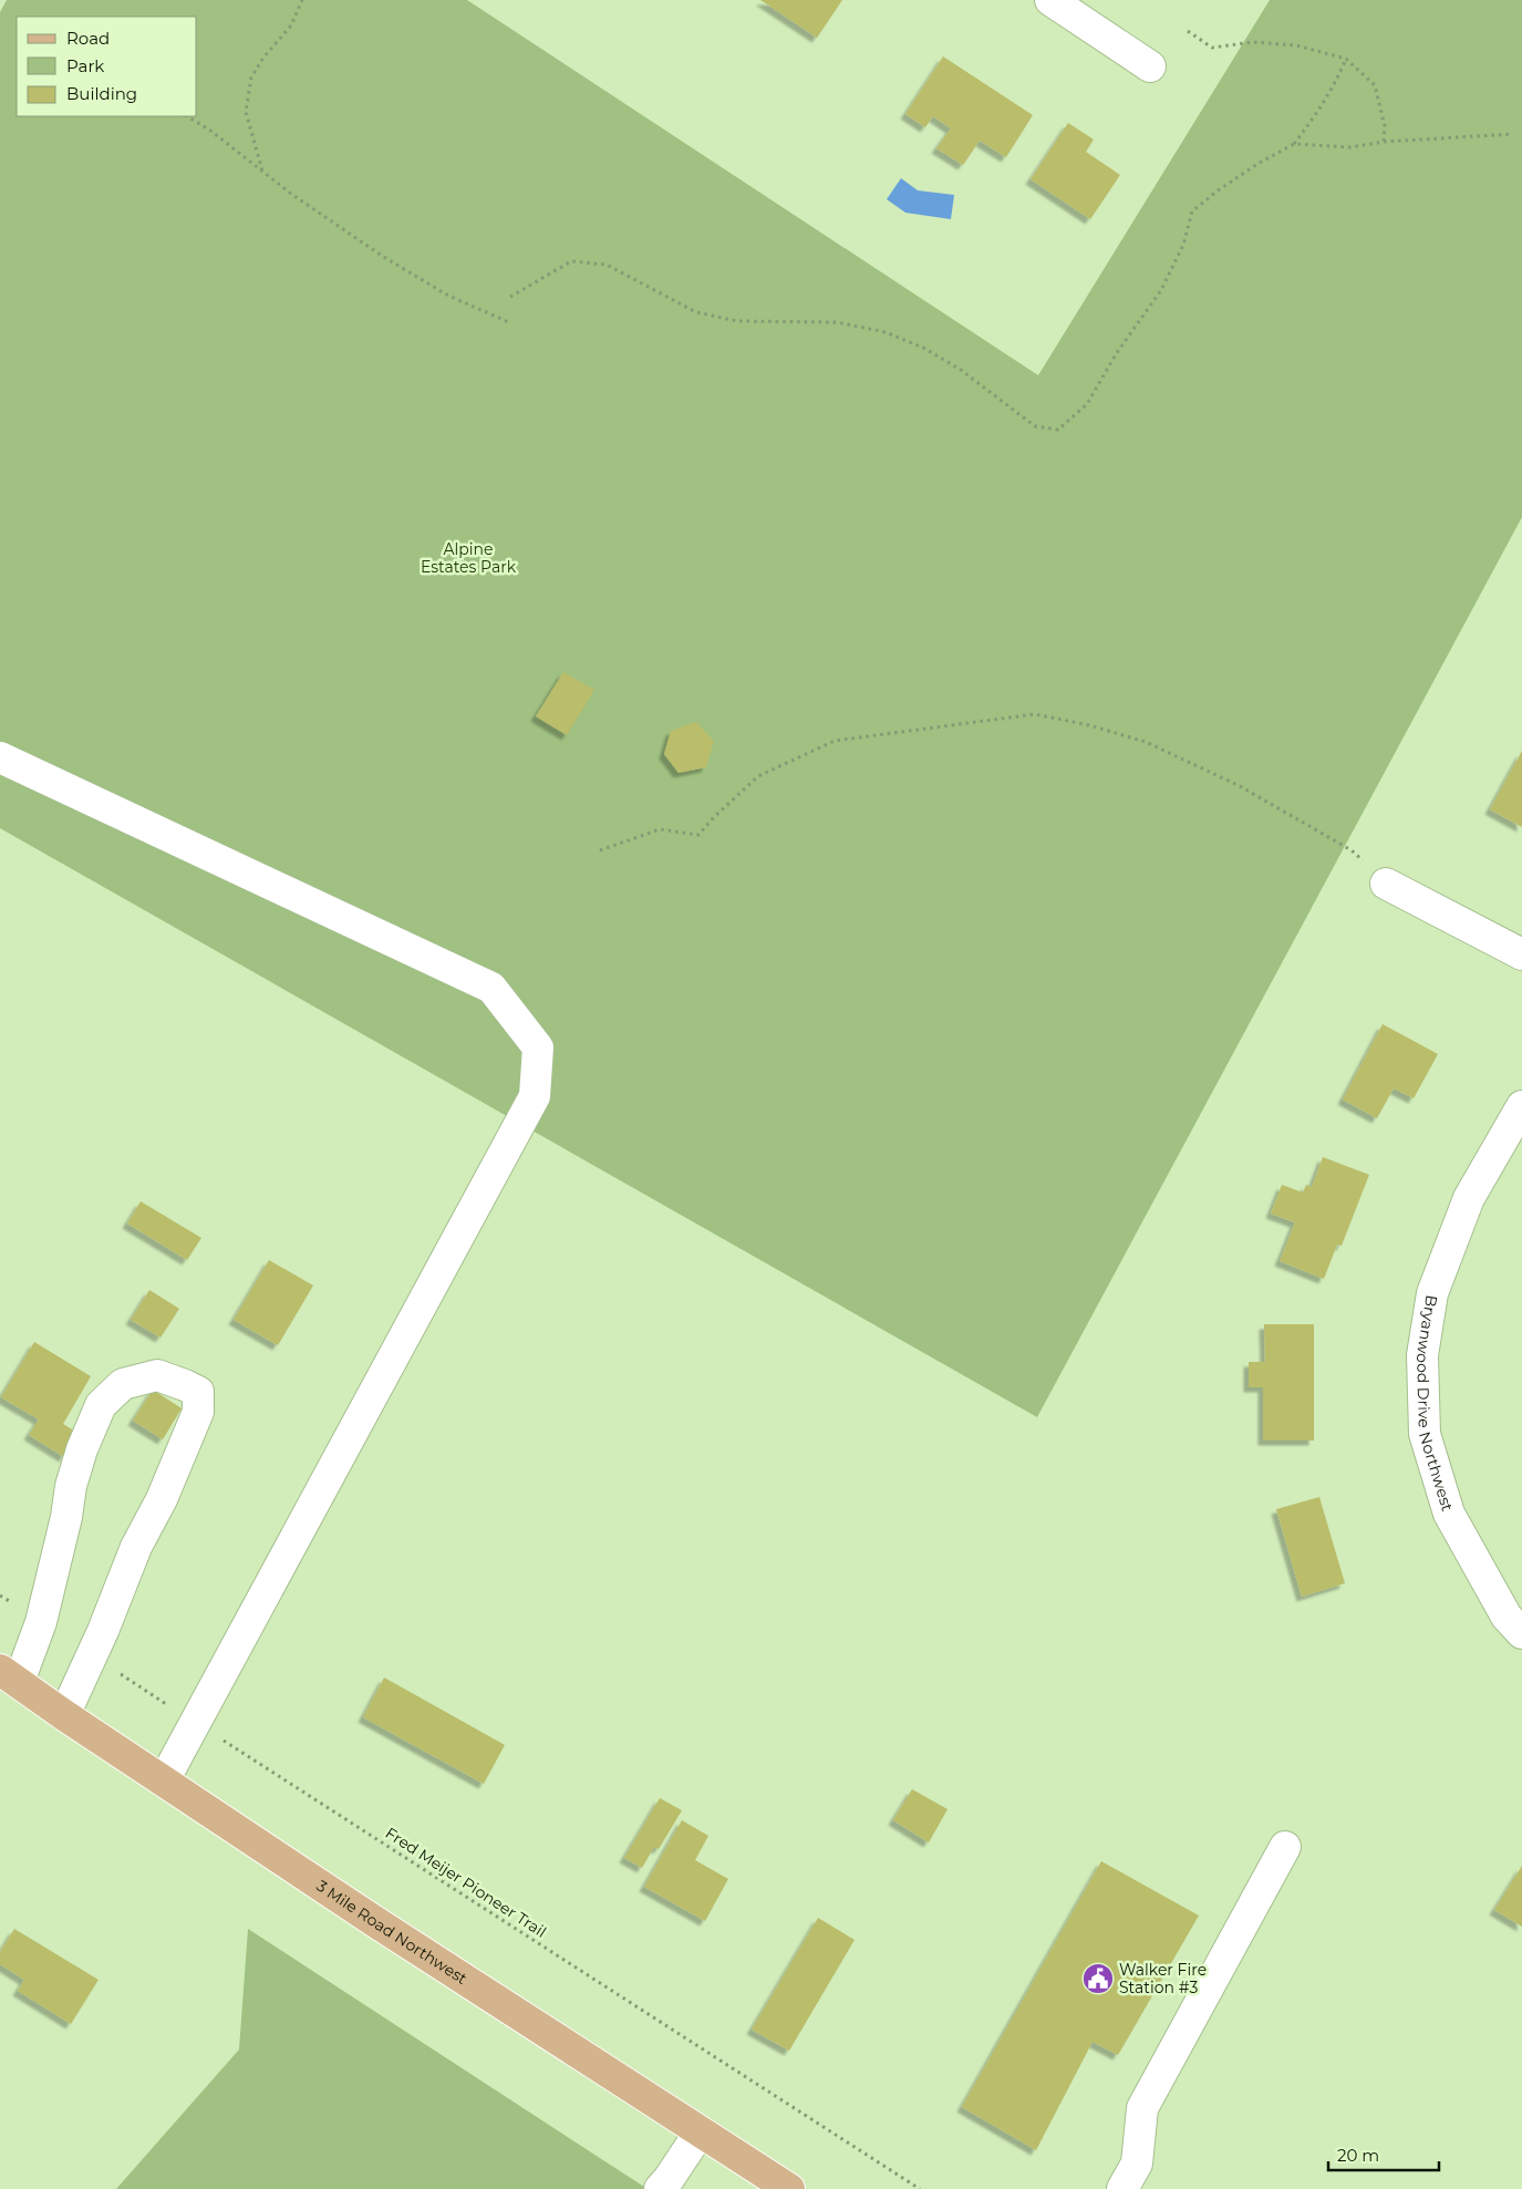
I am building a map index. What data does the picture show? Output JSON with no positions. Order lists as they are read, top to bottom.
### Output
{
  "streets": {
    "main road": ["3 Mile Road Northwest"],
    "street": ["Bryanwood Drive Northwest"],
    "path": ["Fred Meijer Pioneer Trail"]
  },
  "parks": ["Alpine Estates Park"],
  "places": {
    "public building": ["Walker Fire Station #3"]
  },
  "legend": ["Road", "Park", "Building"],
  "scale_bar": "20 m"
}
